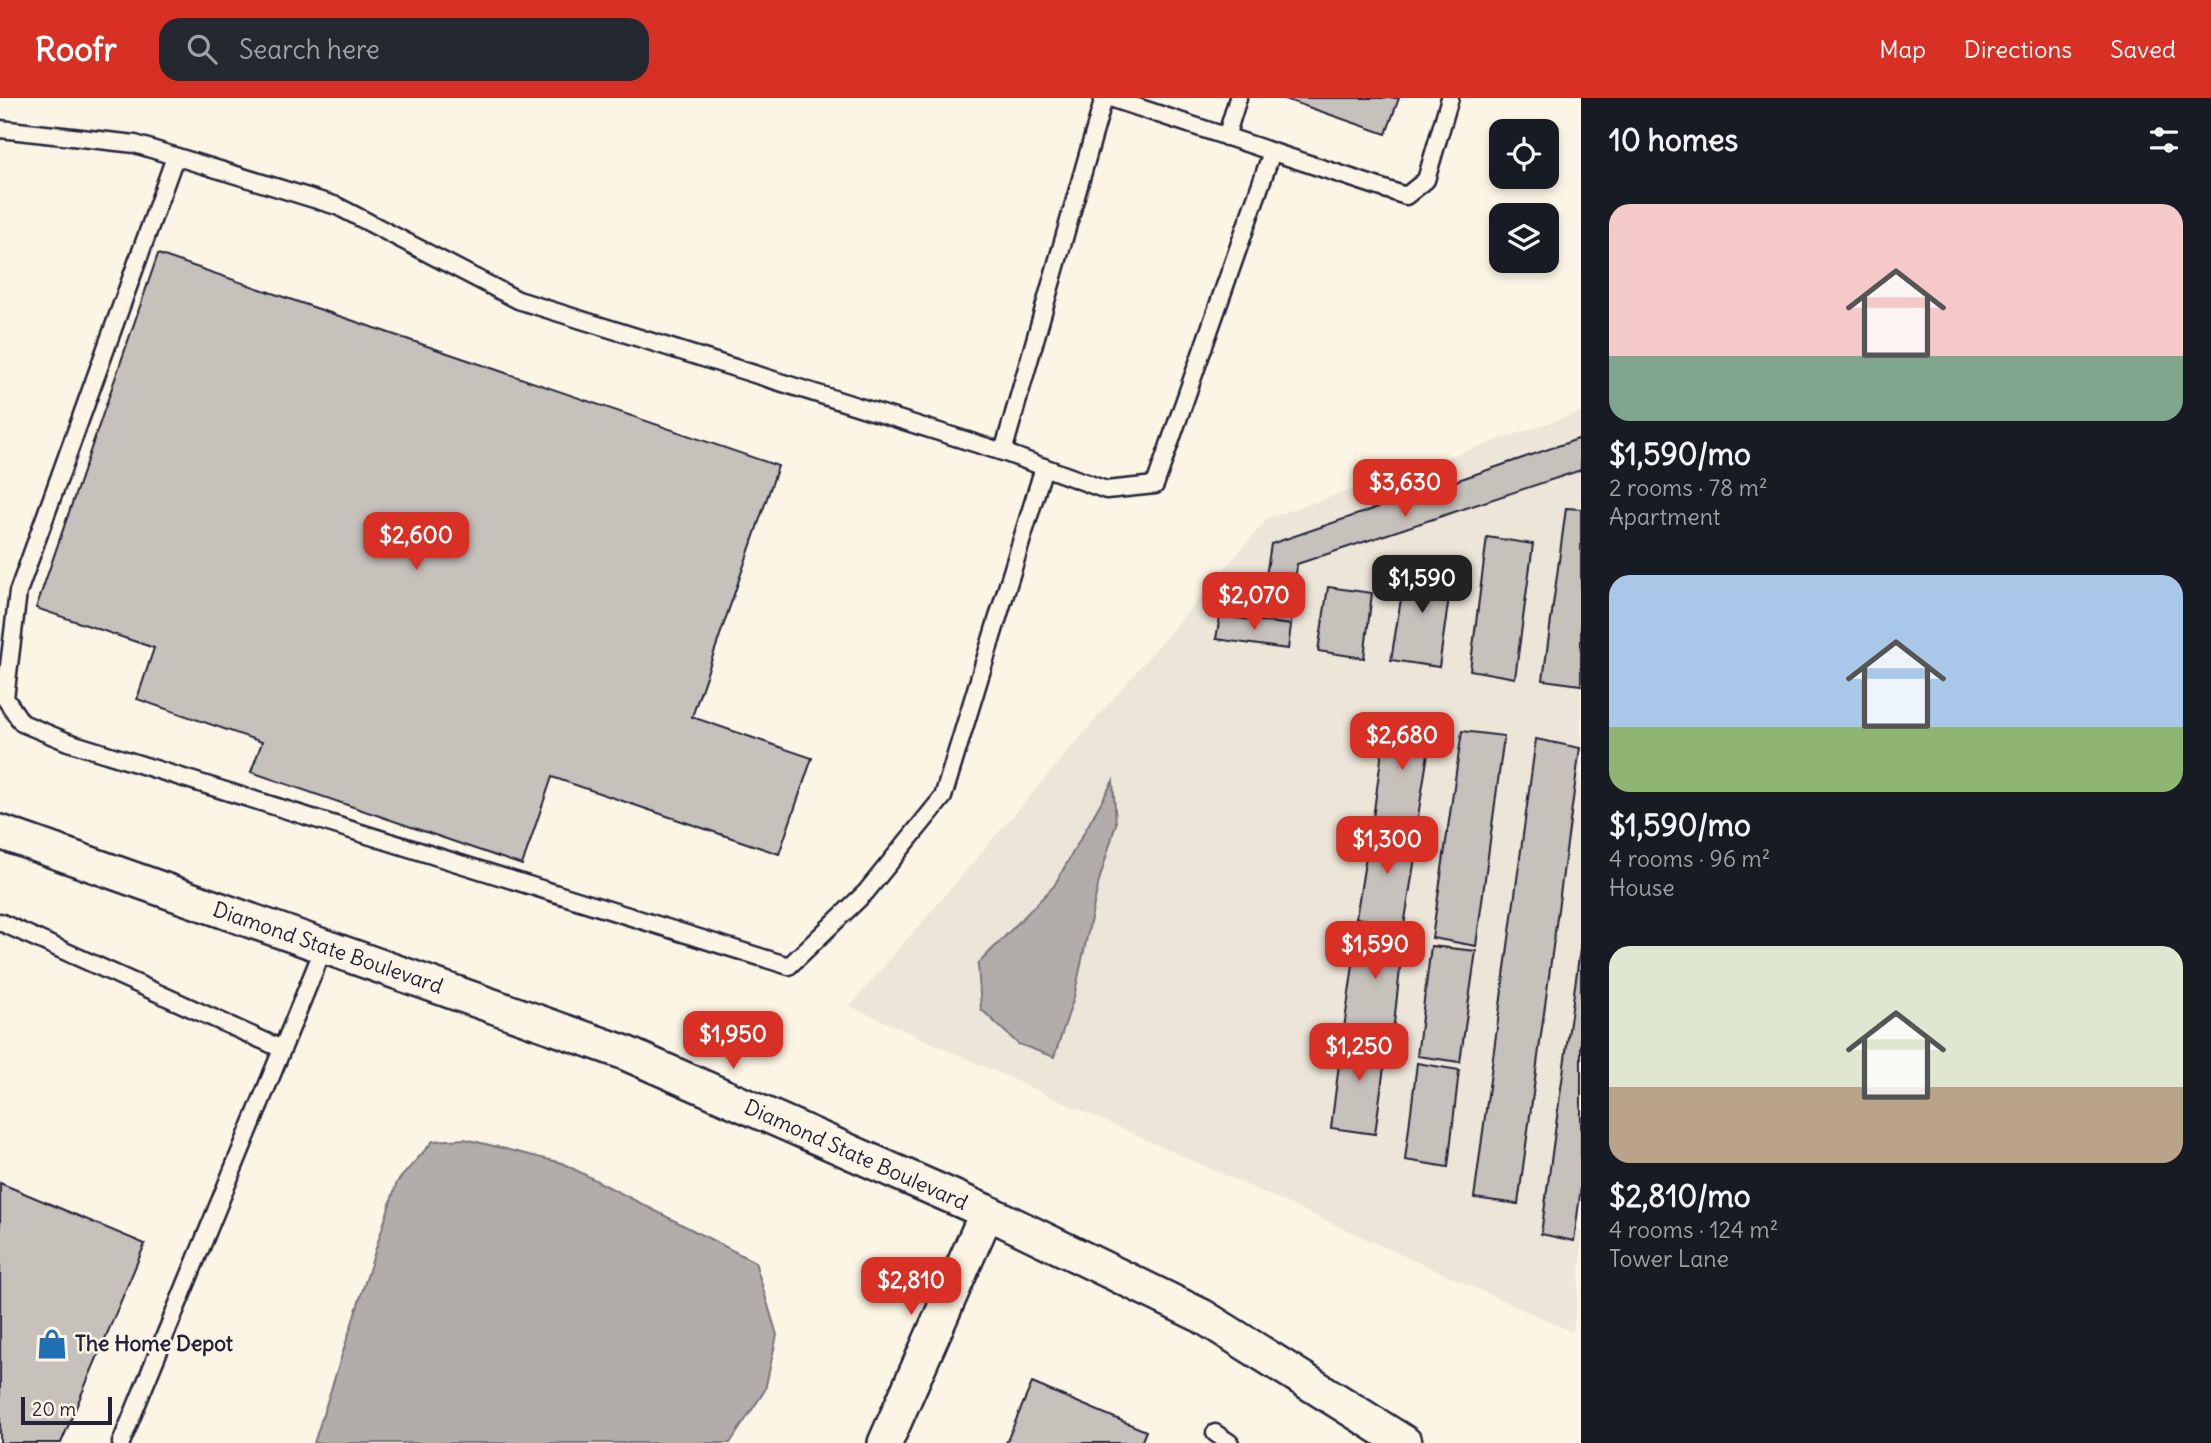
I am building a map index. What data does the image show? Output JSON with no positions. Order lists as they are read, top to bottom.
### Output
{
  "streets": {
    "street": ["Diamond State Boulevard"]
  },
  "places": {
    "shop": ["The Home Depot"]
  },
  "scale_bar": "20 m",
  "page": {
    "header": "Roofr",
    "search": "Search here",
    "nav": ["Map", "Directions", "Saved"],
    "heading": "10 homes",
    "list": [
      {
        "name": "$1,590/mo",
        "note": "2 rooms · 78 m² · Apartment"
      },
      {
        "name": "$1,590/mo",
        "note": "4 rooms · 96 m² · House"
      },
      {
        "name": "$2,810/mo",
        "note": "4 rooms · 124 m² · Tower Lane"
      }
    ],
    "price": [
      "$3,630",
      "$2,600",
      "$1,590",
      "$2,070",
      "$2,680",
      "$1,300",
      "$1,590",
      "$1,950",
      "$1,250",
      "$2,810"
    ],
    "scale": "20 m"
  }
}
